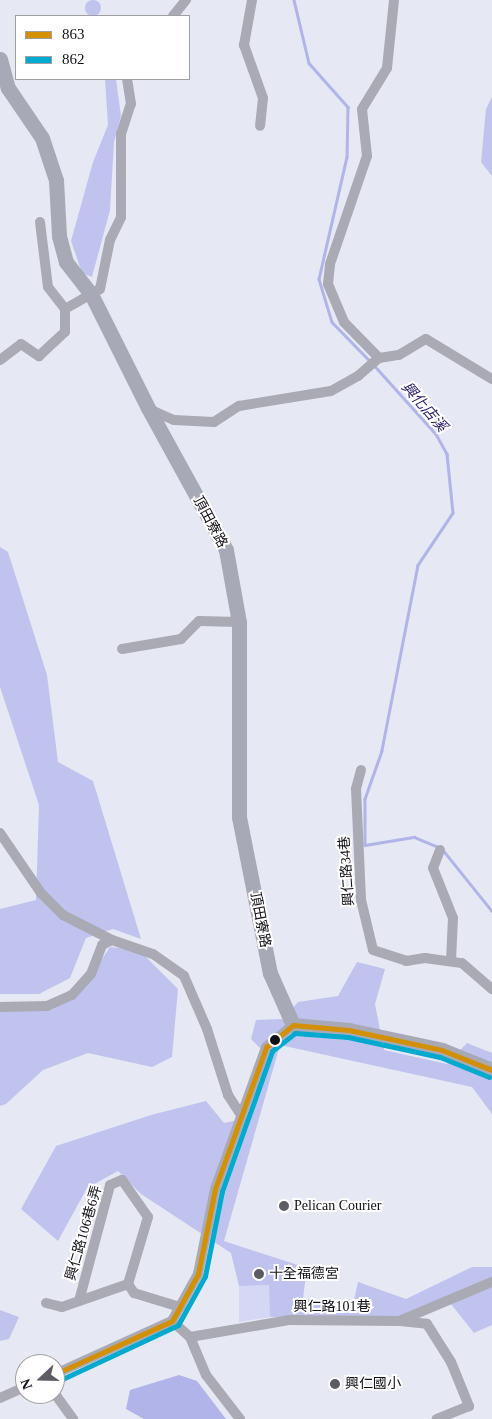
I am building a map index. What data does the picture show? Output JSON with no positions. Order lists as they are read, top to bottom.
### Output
{
  "streets": {
    "street": [
      "頂田寮路",
      "興仁路34巷",
      "興仁路106巷6弄",
      "興仁路101巷"
    ]
  },
  "water": ["興化店溪"],
  "places": ["Pelican Courier", "十全福德宮", "興仁國小"],
  "lines": ["transit line 863", "transit line 862"],
  "legend": ["863", "862"],
  "north": "left"
}
